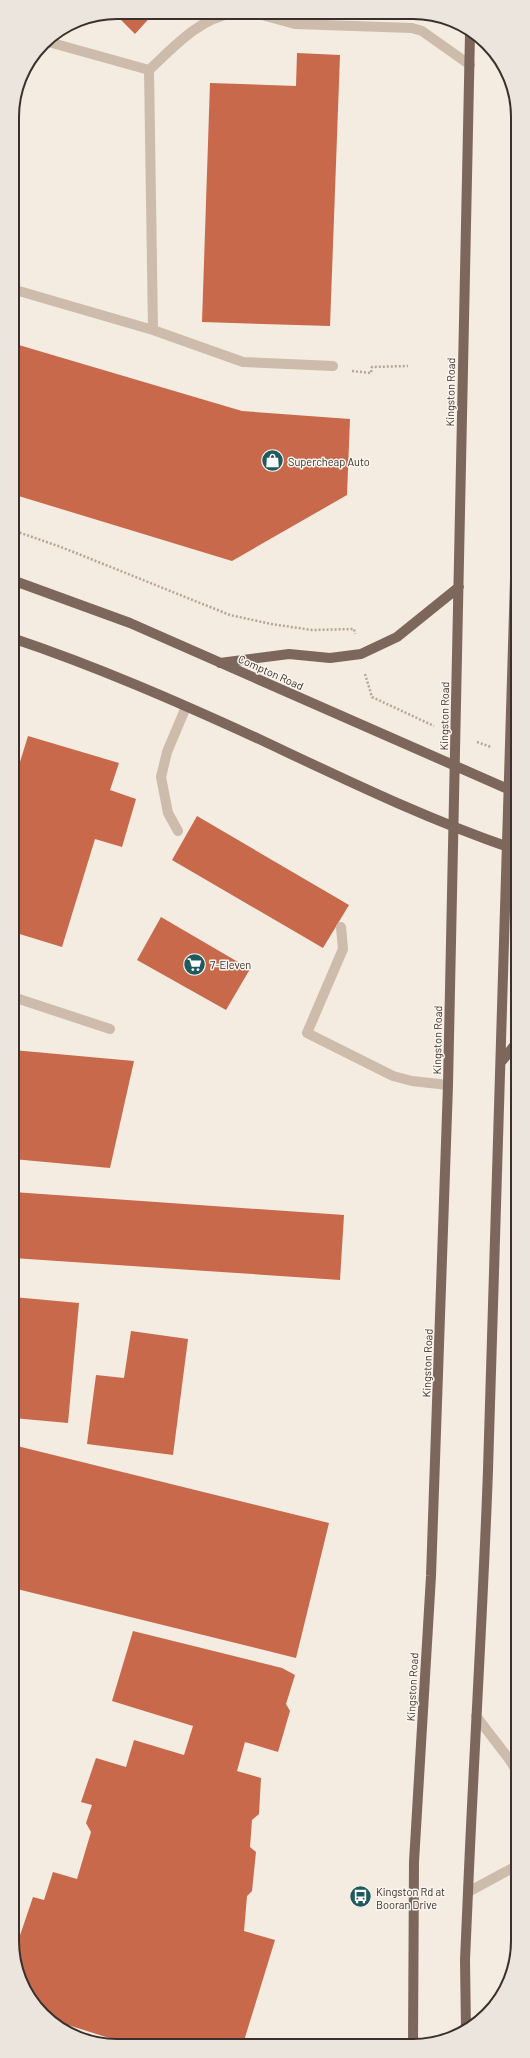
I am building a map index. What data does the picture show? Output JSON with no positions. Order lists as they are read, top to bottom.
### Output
{
  "streets": {
    "main road": ["Kingston Road", "Compton Road"]
  },
  "crossings": [
    ["Kingston Road", "Compton Road"]
  ],
  "places": {
    "shop": ["Supercheap Auto"],
    "supermarket": ["7-Eleven"],
    "bus stop": ["Kingston Rd at Booran Drive"]
  }
}
